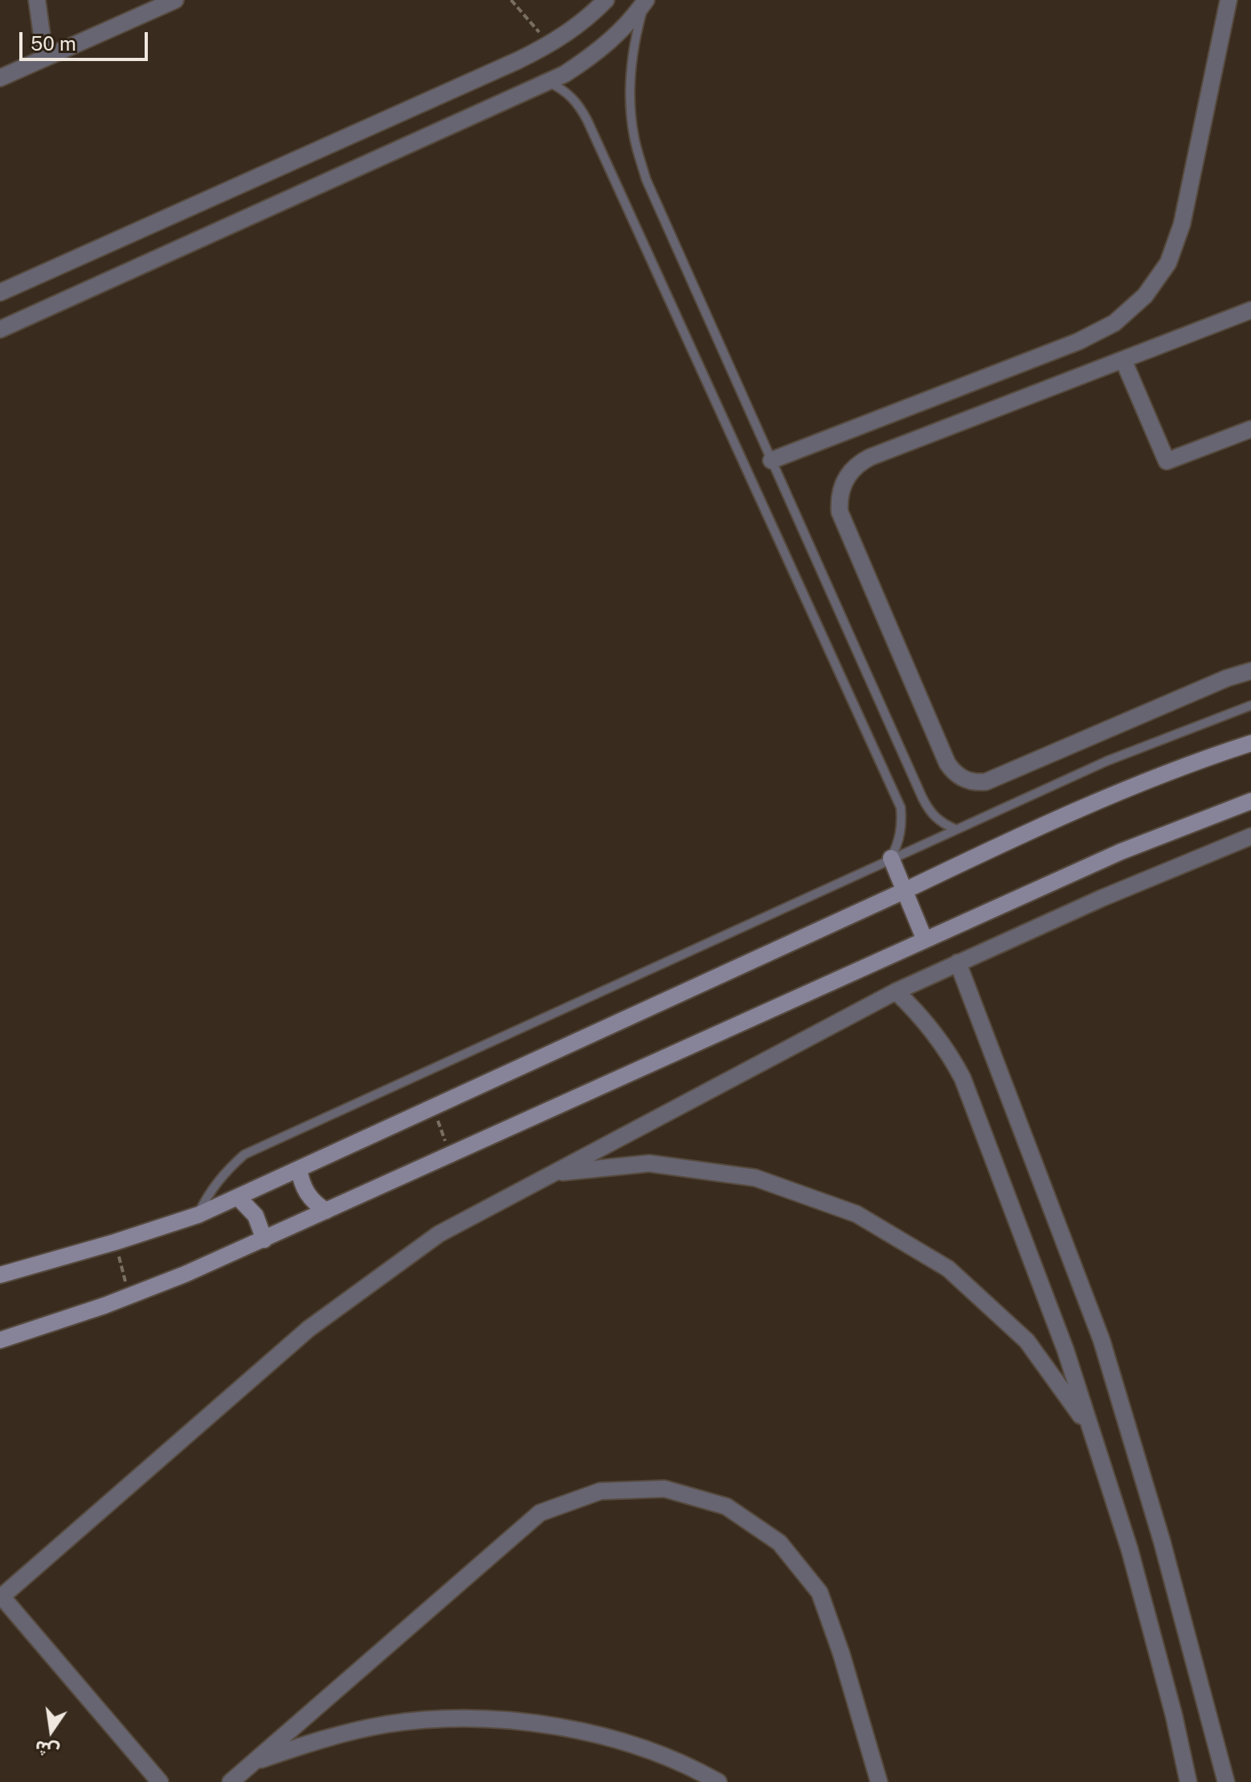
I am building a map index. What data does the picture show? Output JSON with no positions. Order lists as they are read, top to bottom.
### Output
{
  "scale_bar": "50 m",
  "north": "bottom"
}
